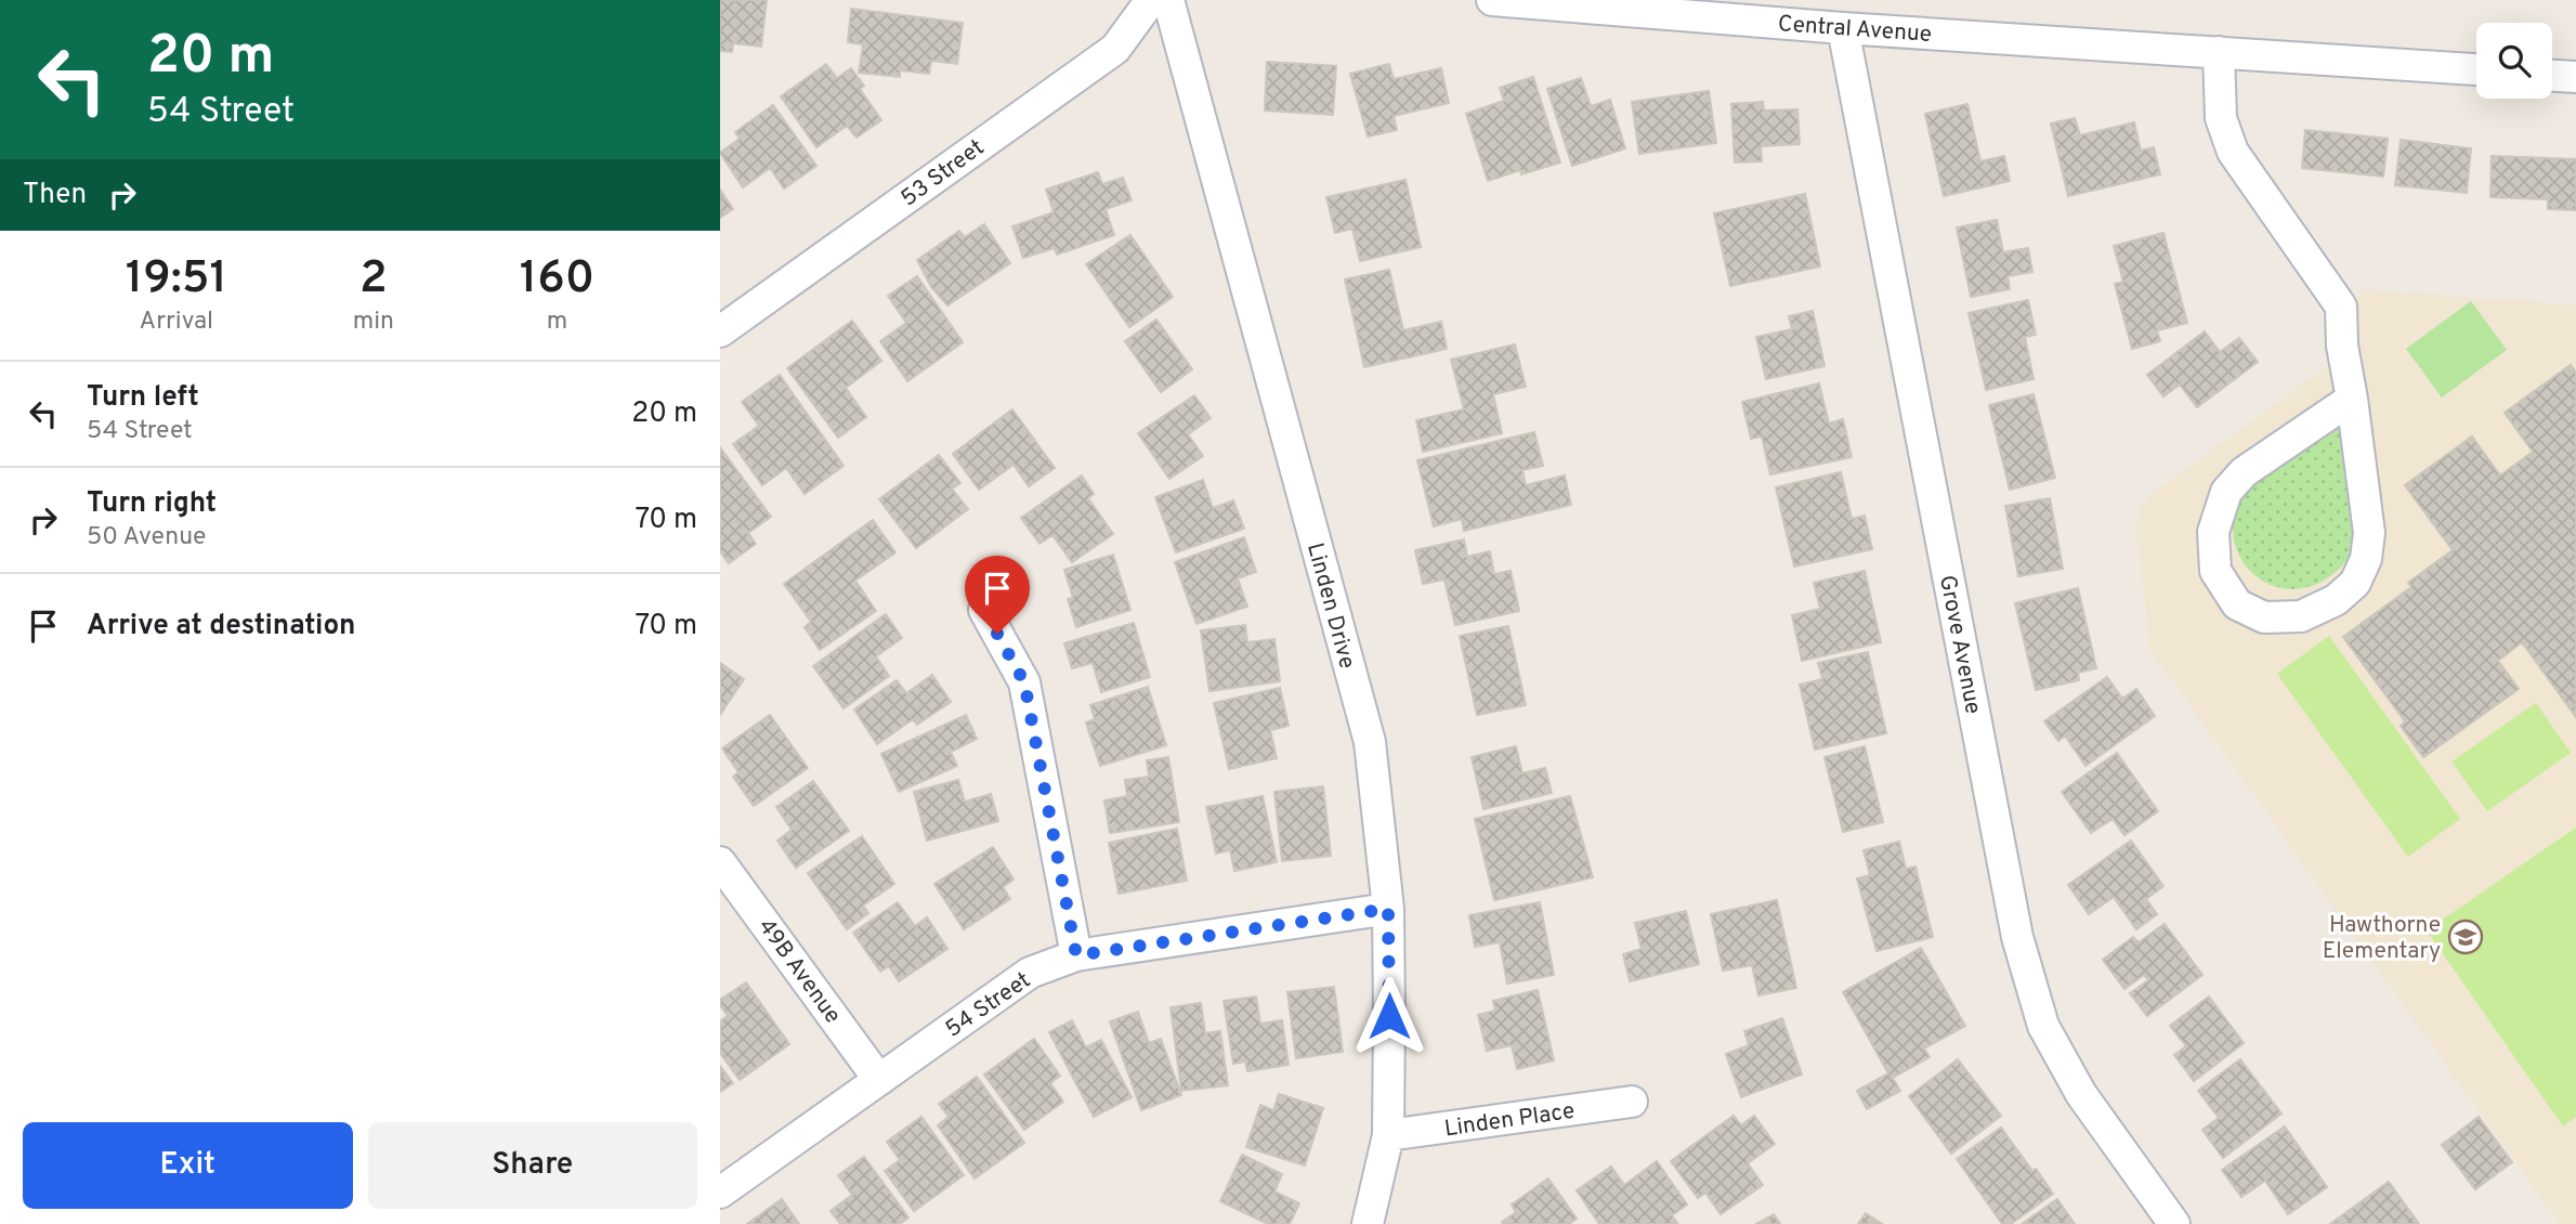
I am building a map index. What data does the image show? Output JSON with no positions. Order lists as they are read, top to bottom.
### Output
{
  "streets": {
    "street": [
      "Central Avenue",
      "53 Street",
      "Linden Drive",
      "Grove Avenue",
      "49B Avenue",
      "54 Street",
      "Linden Place"
    ]
  },
  "crossings": [
    ["Central Avenue", "Grove Avenue"],
    ["Linden Drive", "54 Street"],
    ["Linden Drive", "Linden Place"],
    ["49B Avenue", "54 Street"]
  ],
  "places": {
    "school or university": ["Hawthorne Elementary"]
  },
  "page": {
    "turn": ["20 m", "54 Street"],
    "then": "Then",
    "eta": [
      "19:51",
      "Arrival",
      "2",
      "min",
      "160",
      "m"
    ],
    "list": [
      {
        "name": "Turn left",
        "note": "54 Street",
        "value": "20 m"
      },
      {
        "name": "Turn right",
        "note": "50 Avenue",
        "value": "70 m"
      },
      {
        "name": "Arrive at destination",
        "value": "70 m"
      }
    ],
    "buttons": ["Exit", "Share"]
  }
}
